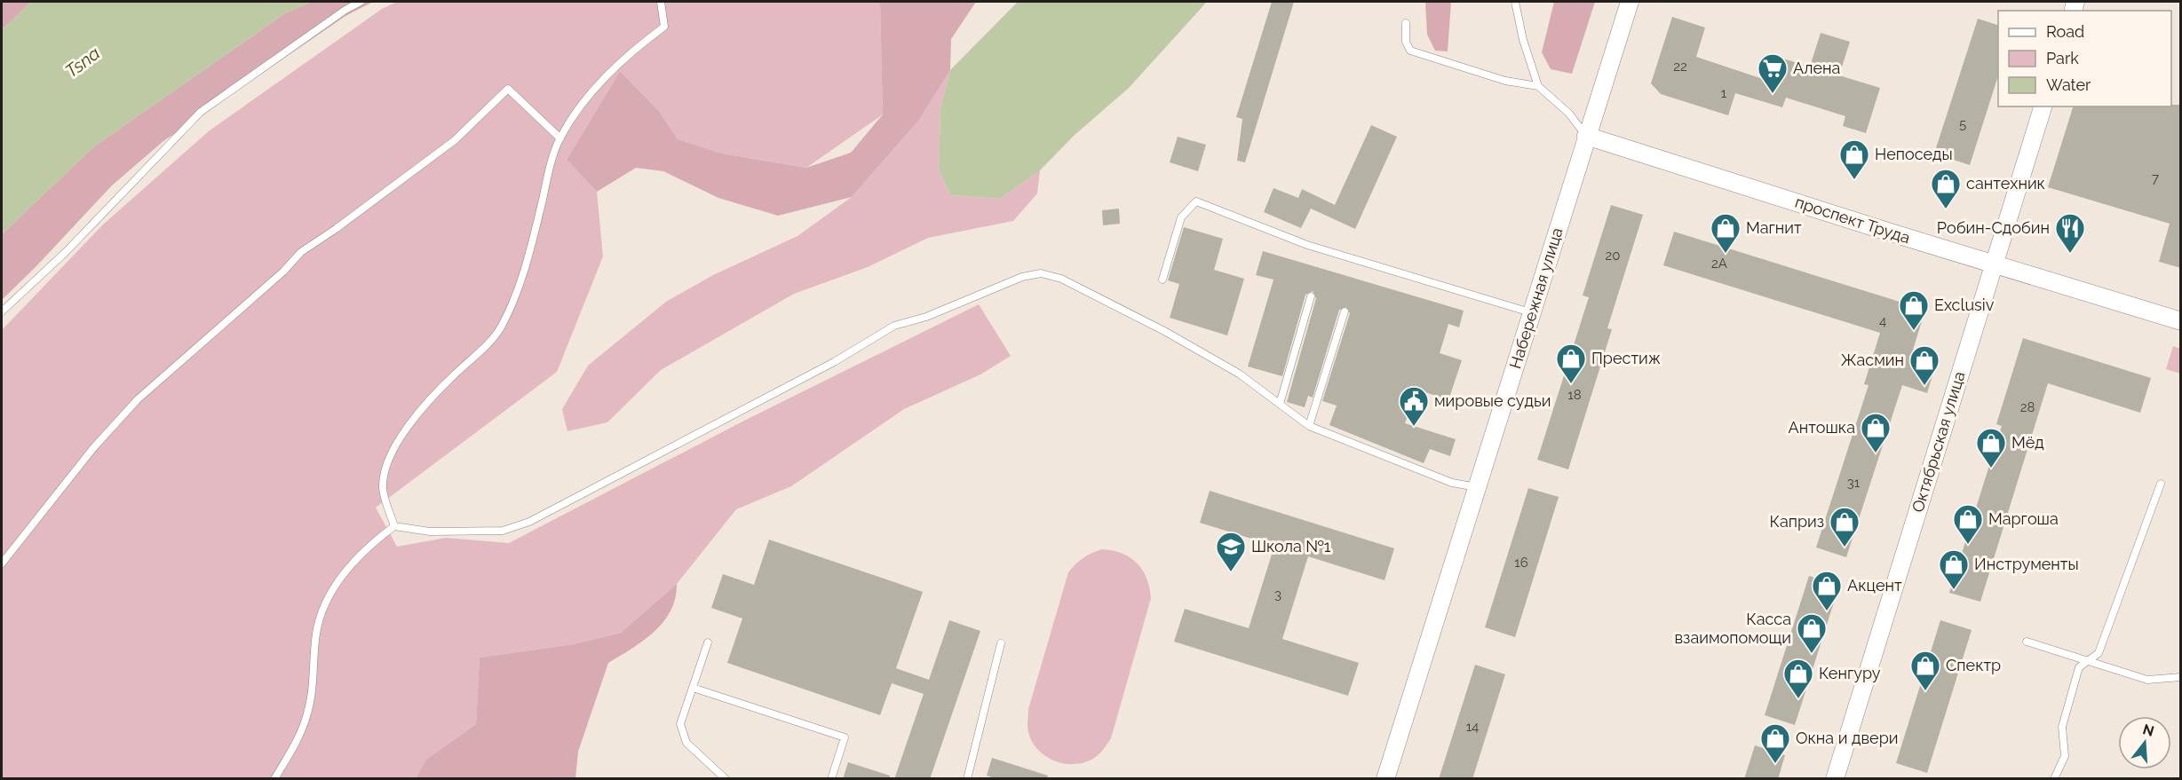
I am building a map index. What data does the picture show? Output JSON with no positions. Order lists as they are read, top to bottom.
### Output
{
  "streets": {
    "street": ["проспект Труда", "Набережная улица", "Октябрьская улица"]
  },
  "crossings": [
    ["проспект Труда", "Набережная улица"],
    ["проспект Труда", "Октябрьская улица"]
  ],
  "water": ["Tsna"],
  "places": {
    "supermarket": ["Алена"],
    "shop": [
      "Непоседы",
      "сантехник",
      "Магнит",
      "Exclusiv",
      "Престиж",
      "Жасмин",
      "Антошка",
      "Мёд",
      "Маргоша",
      "Каприз",
      "Инструменты",
      "Акцент",
      "Касса взаимопомощи",
      "Спектр",
      "Кенгуру",
      "Окна и двери"
    ],
    "restaurant": ["Робин-Сдобин"],
    "public building": ["мировые судьи"],
    "school or university": ["Школа №1"]
  },
  "house_numbers": [
    "22",
    "1",
    "5",
    "7",
    "20",
    "2А",
    "4",
    "18",
    "28",
    "31",
    "16",
    "3",
    "14"
  ],
  "legend": ["Road", "Park", "Water"],
  "north": "top"
}
